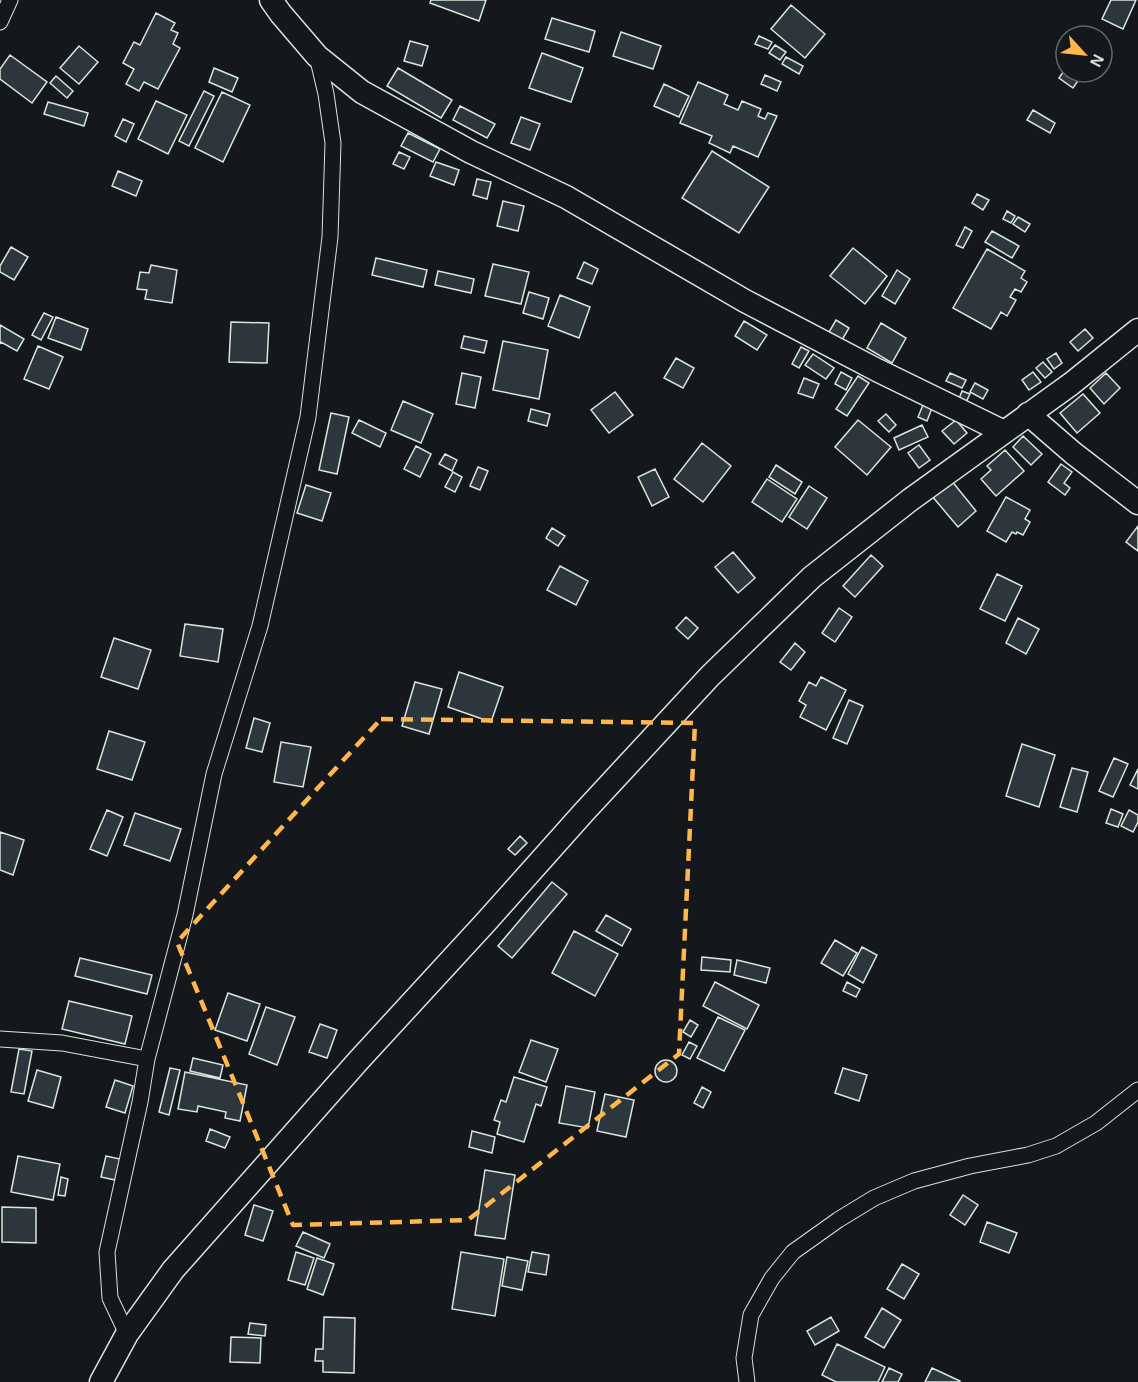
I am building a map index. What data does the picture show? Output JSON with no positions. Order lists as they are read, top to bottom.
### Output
{
  "north": "bottom right"
}
